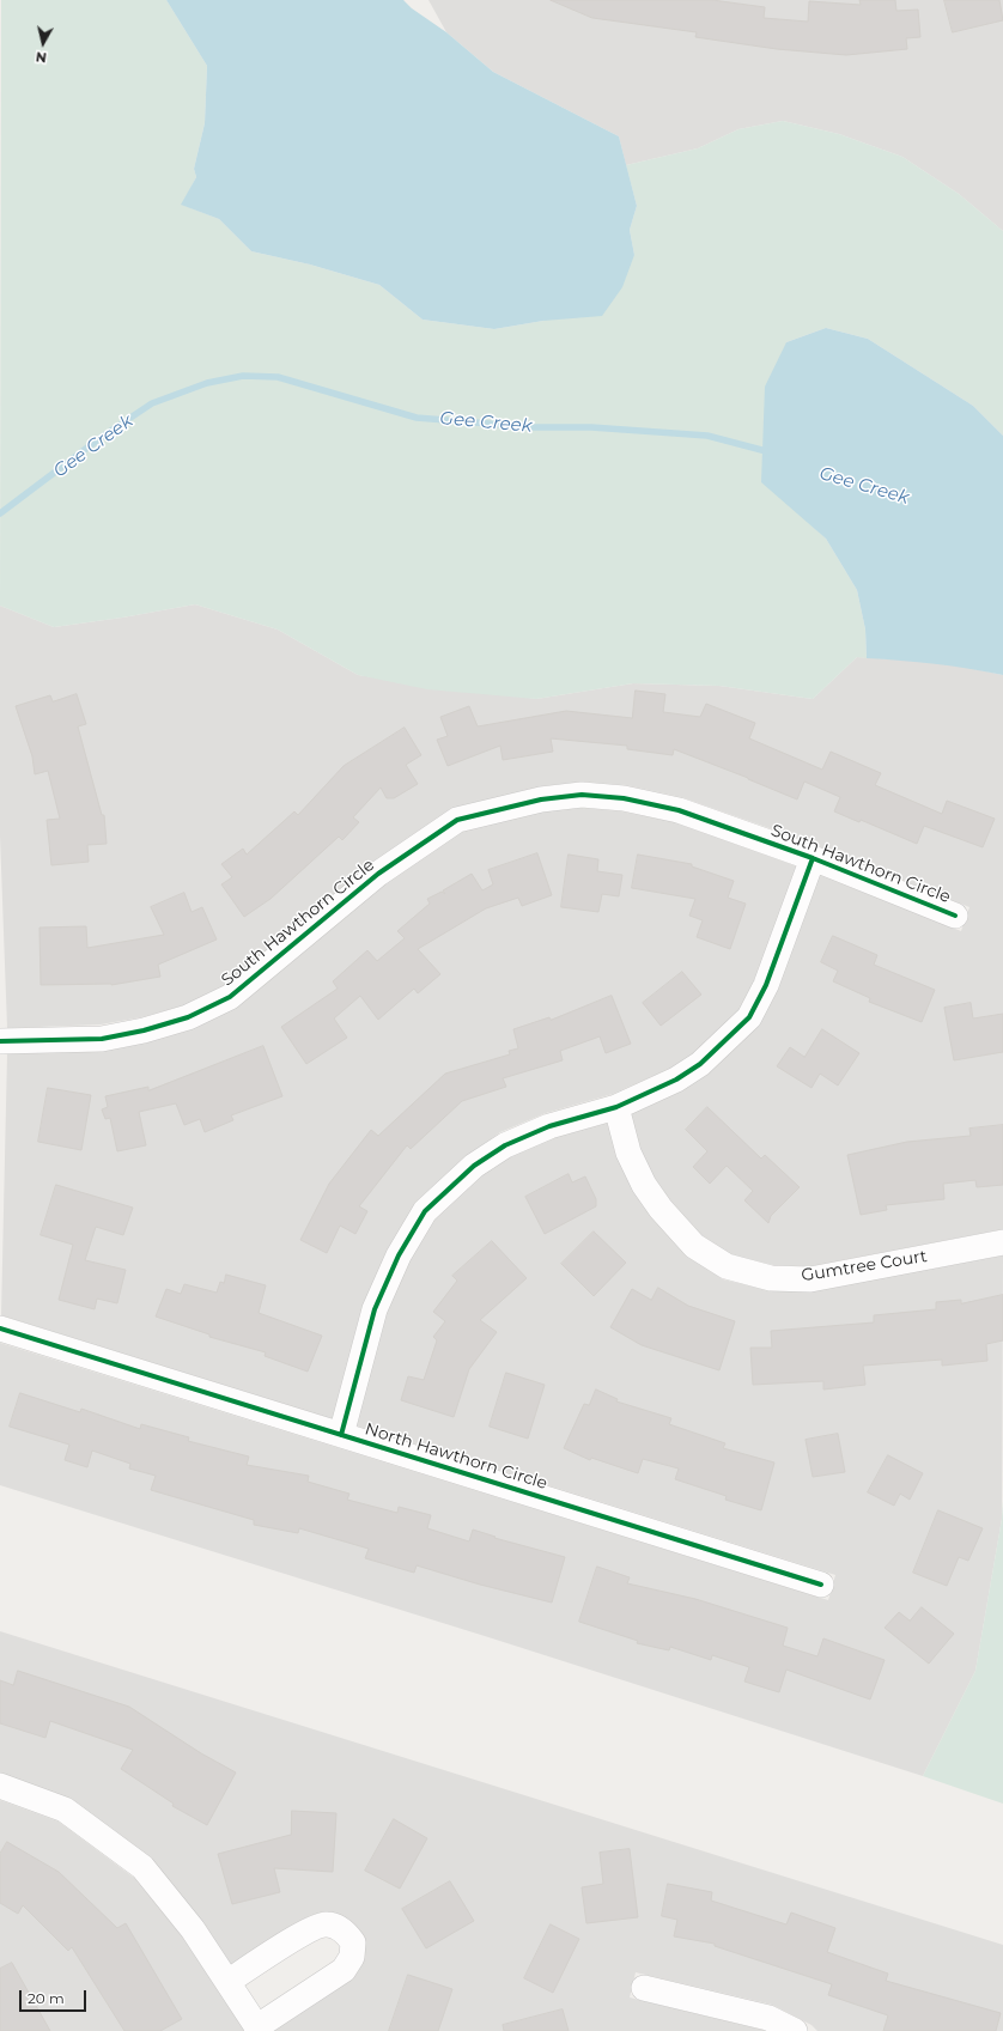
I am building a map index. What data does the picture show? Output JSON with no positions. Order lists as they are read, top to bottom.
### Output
{
  "streets": {
    "street": ["South Hawthorn Circle", "Gumtree Court", "North Hawthorn Circle"]
  },
  "water": ["Gee Creek"],
  "scale_bar": "20 m",
  "north": "bottom"
}
